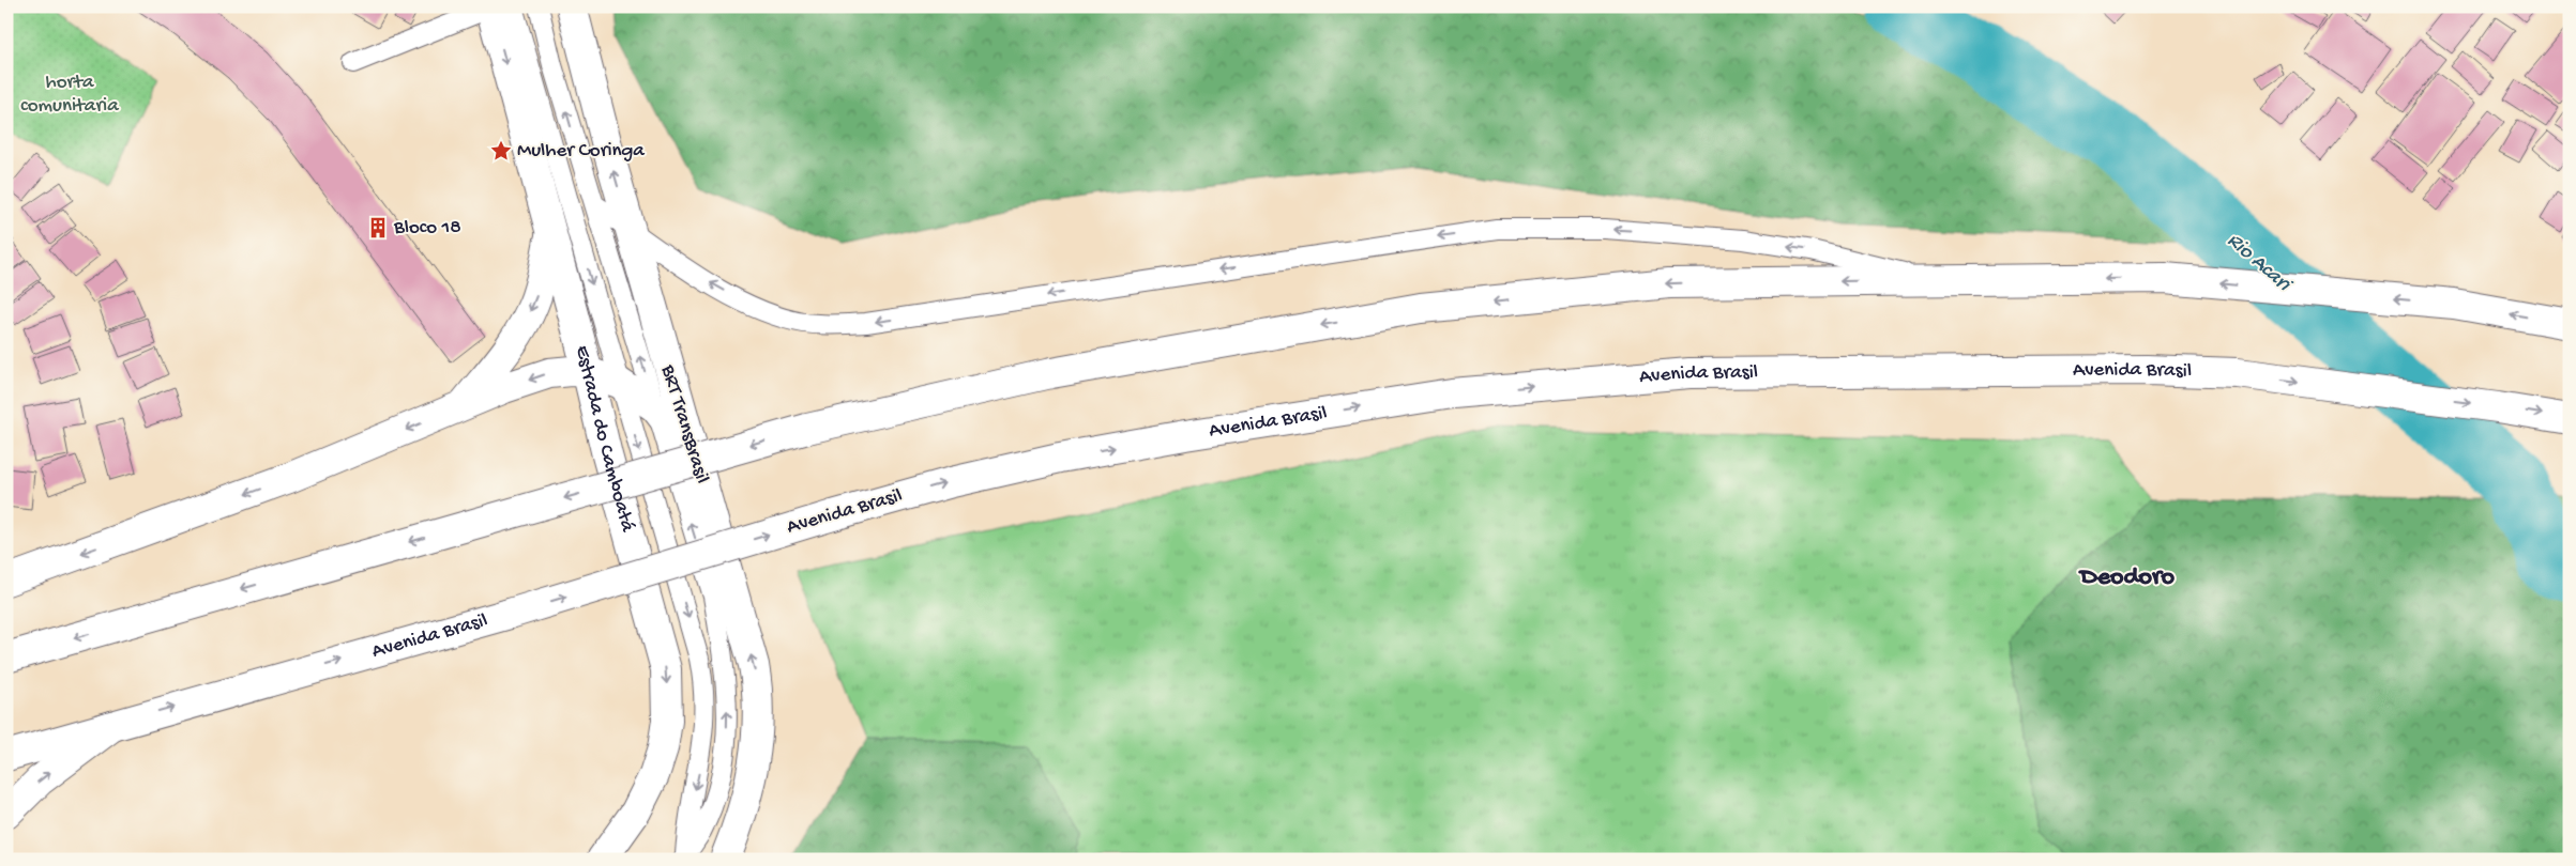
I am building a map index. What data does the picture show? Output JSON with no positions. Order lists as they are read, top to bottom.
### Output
{
  "streets": {
    "main road": ["Avenida Brasil", "Estrada do Camboatá"],
    "lane": ["BRT TransBrasil"]
  },
  "crossings": [
    ["BRT TransBrasil", "Estrada do Camboatá"]
  ],
  "districts": ["Deodoro"],
  "water": ["Rio Acari"],
  "parks": ["horta comunitaria"],
  "places": {
    "place": ["Mulher Coringa"],
    "building": ["Bloco 18"]
  }
}
